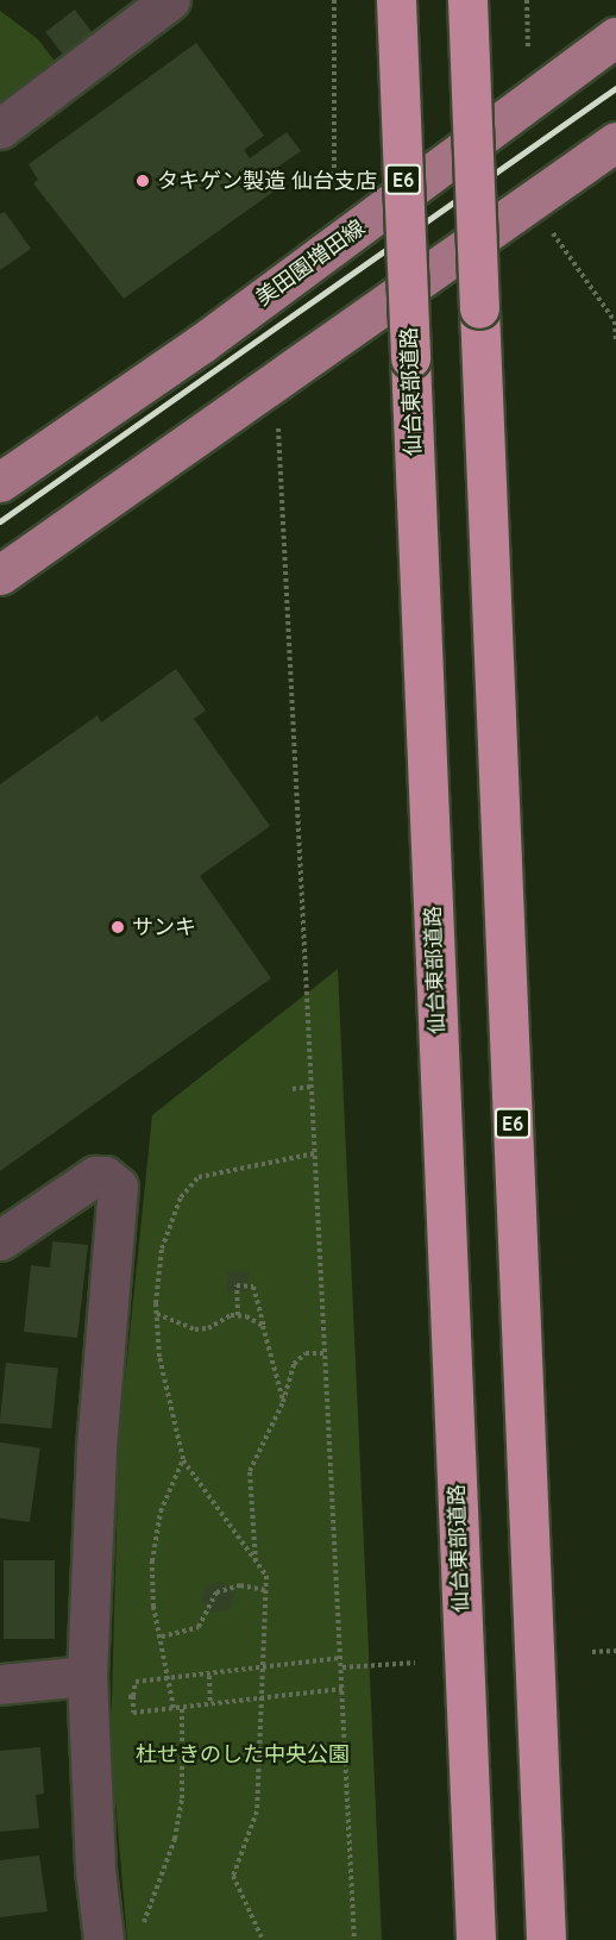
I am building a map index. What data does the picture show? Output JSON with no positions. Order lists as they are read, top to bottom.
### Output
{
  "streets": {
    "highway": ["E6", "仙台東部道路"],
    "main road": ["美田園増田線"]
  },
  "parks": ["杜せきのした中央公園"],
  "places": ["タキゲン製造 仙台支店", "サンキ"]
}
